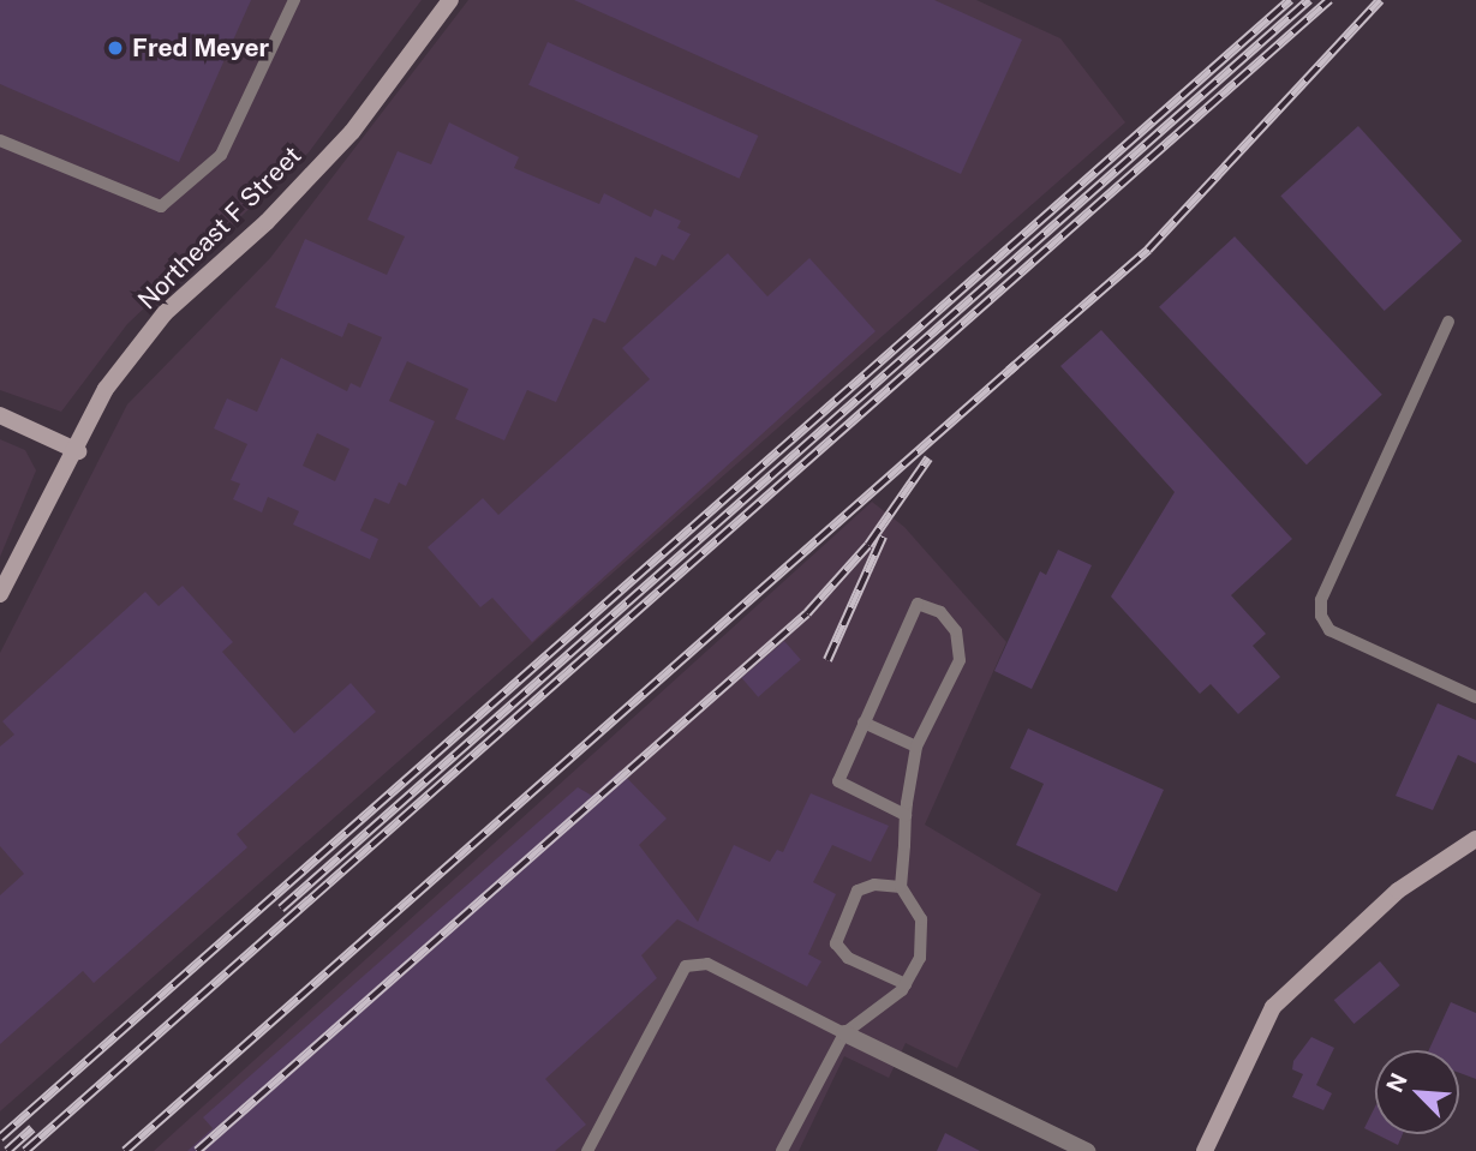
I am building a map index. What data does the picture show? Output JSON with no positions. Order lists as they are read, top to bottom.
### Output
{
  "streets": {
    "main road": ["Northeast F Street"]
  },
  "places": ["Fred Meyer"],
  "north": "top left"
}
